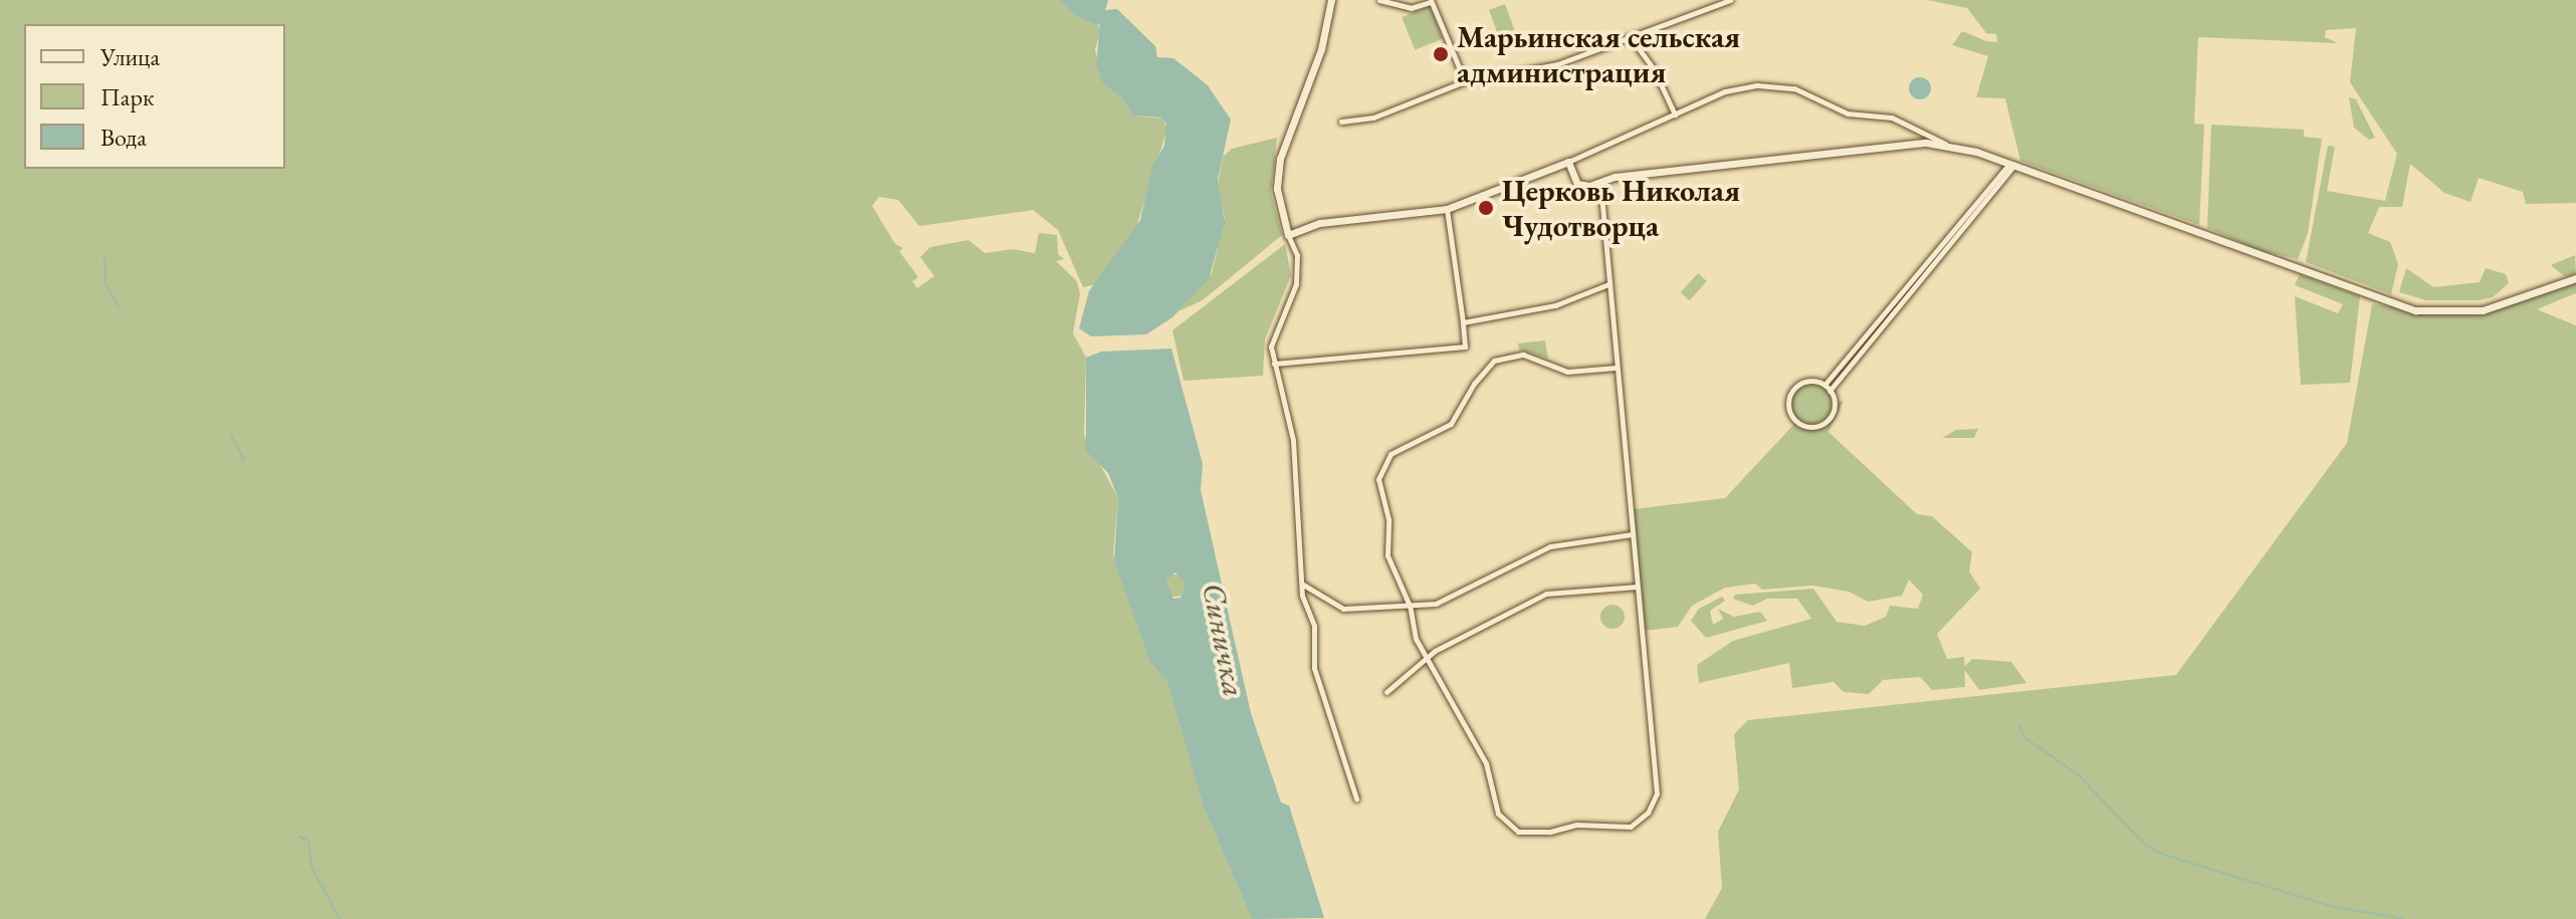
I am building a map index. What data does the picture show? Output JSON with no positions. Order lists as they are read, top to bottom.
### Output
{
  "water": ["Синичка"],
  "places": ["Марьинская сельская администрация", "Церковь Николая Чудотворца"],
  "legend": ["Улица", "Парк", "Вода"]
}
